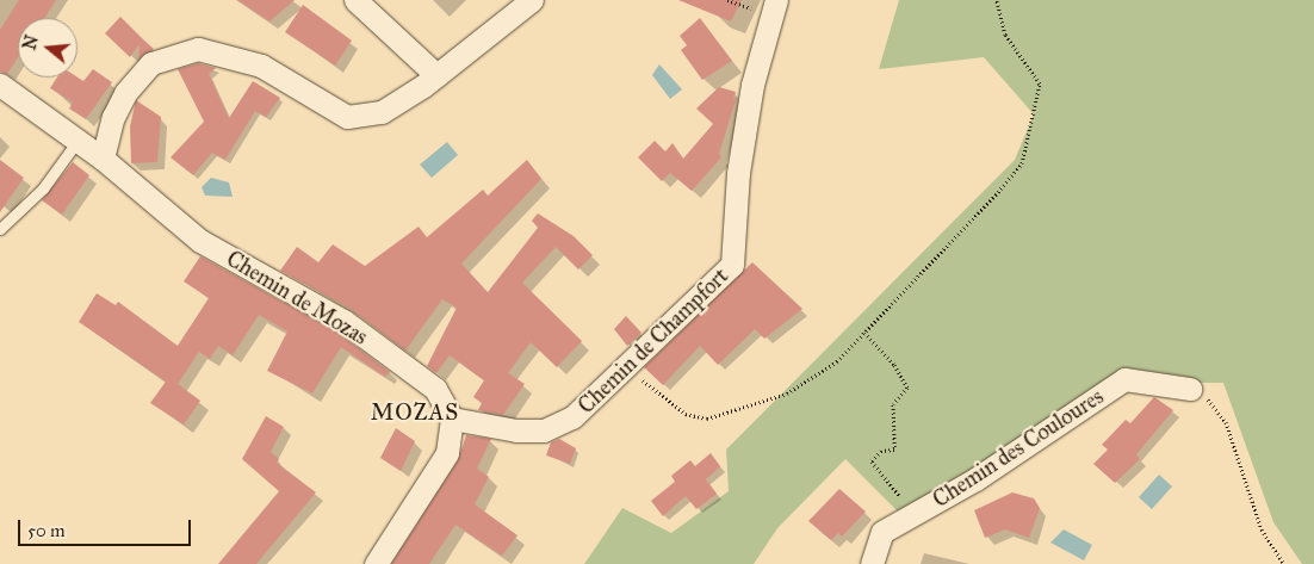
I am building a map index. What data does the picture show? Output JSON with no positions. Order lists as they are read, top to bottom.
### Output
{
  "streets": {
    "street": ["Chemin de Mozas", "Chemin de Champfort", "Chemin des Couloures"]
  },
  "crossings": [
    ["Chemin de Mozas", "Chemin de Champfort"]
  ],
  "districts": ["MOZAS"],
  "scale_bar": "50 m",
  "north": "left"
}
